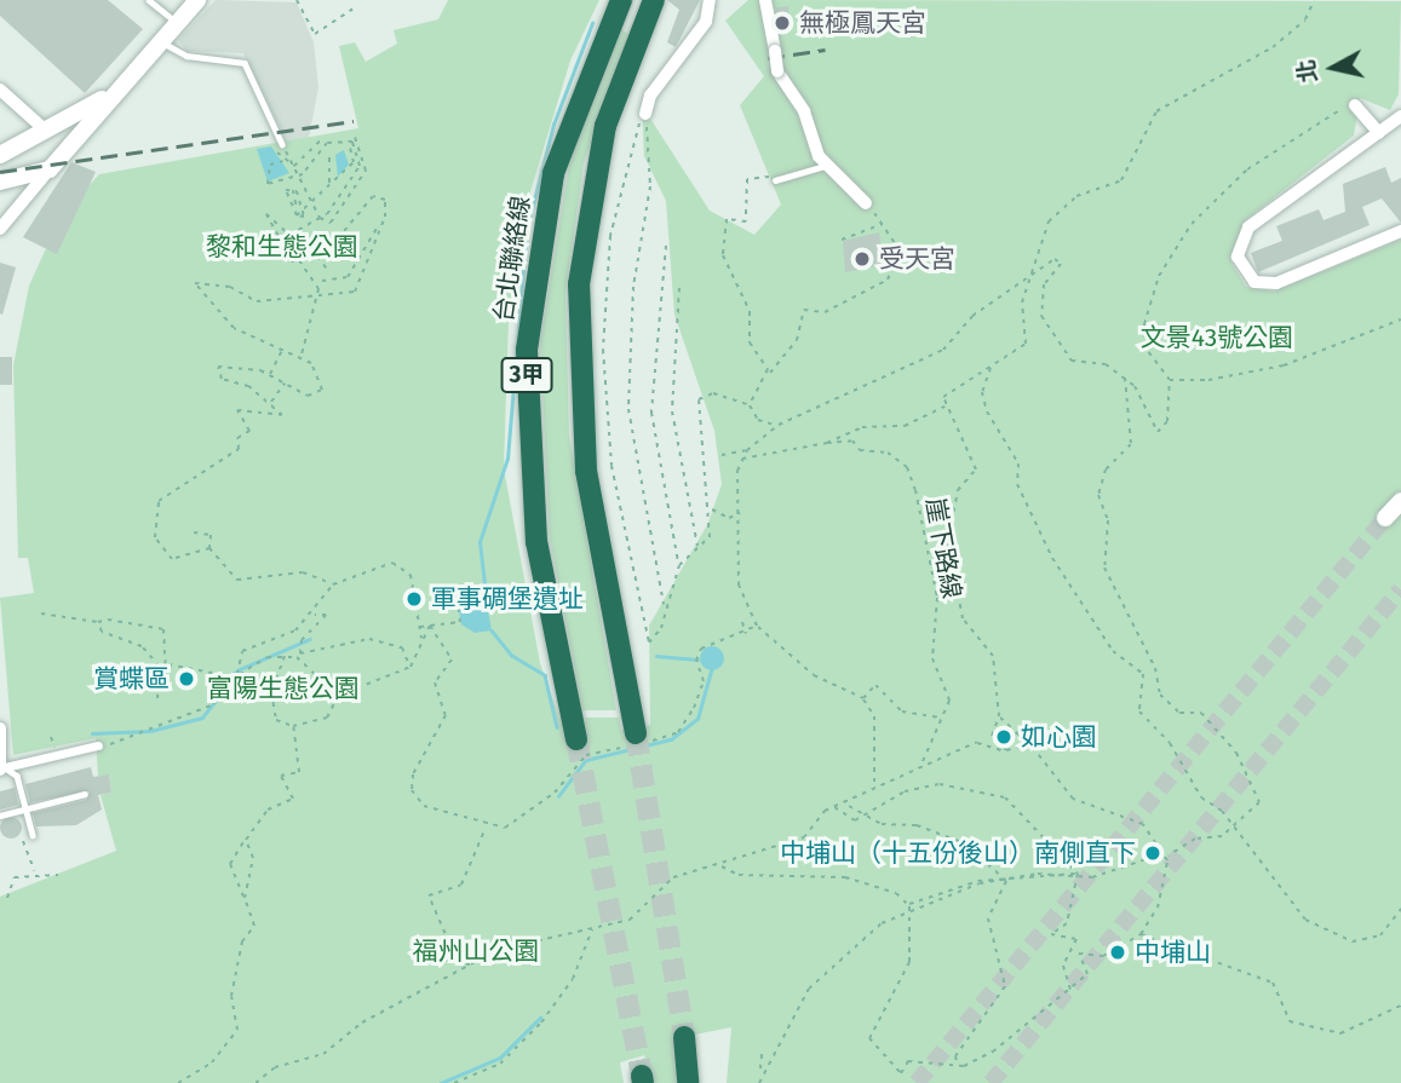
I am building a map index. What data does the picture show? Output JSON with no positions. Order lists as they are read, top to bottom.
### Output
{
  "streets": {
    "highway": ["台北聯絡線", "3甲"],
    "path": ["崖下路線"]
  },
  "parks": [
    "黎和生態公園",
    "文景43號公園",
    "富陽生態公園",
    "福州山公園"
  ],
  "places": [
    "無極鳳天宮",
    "受天宮",
    "軍事碉堡遺址",
    "賞蝶區",
    "如心園",
    "中埔山（十五份後山）南側直下",
    "中埔山"
  ],
  "north": "left"
}
